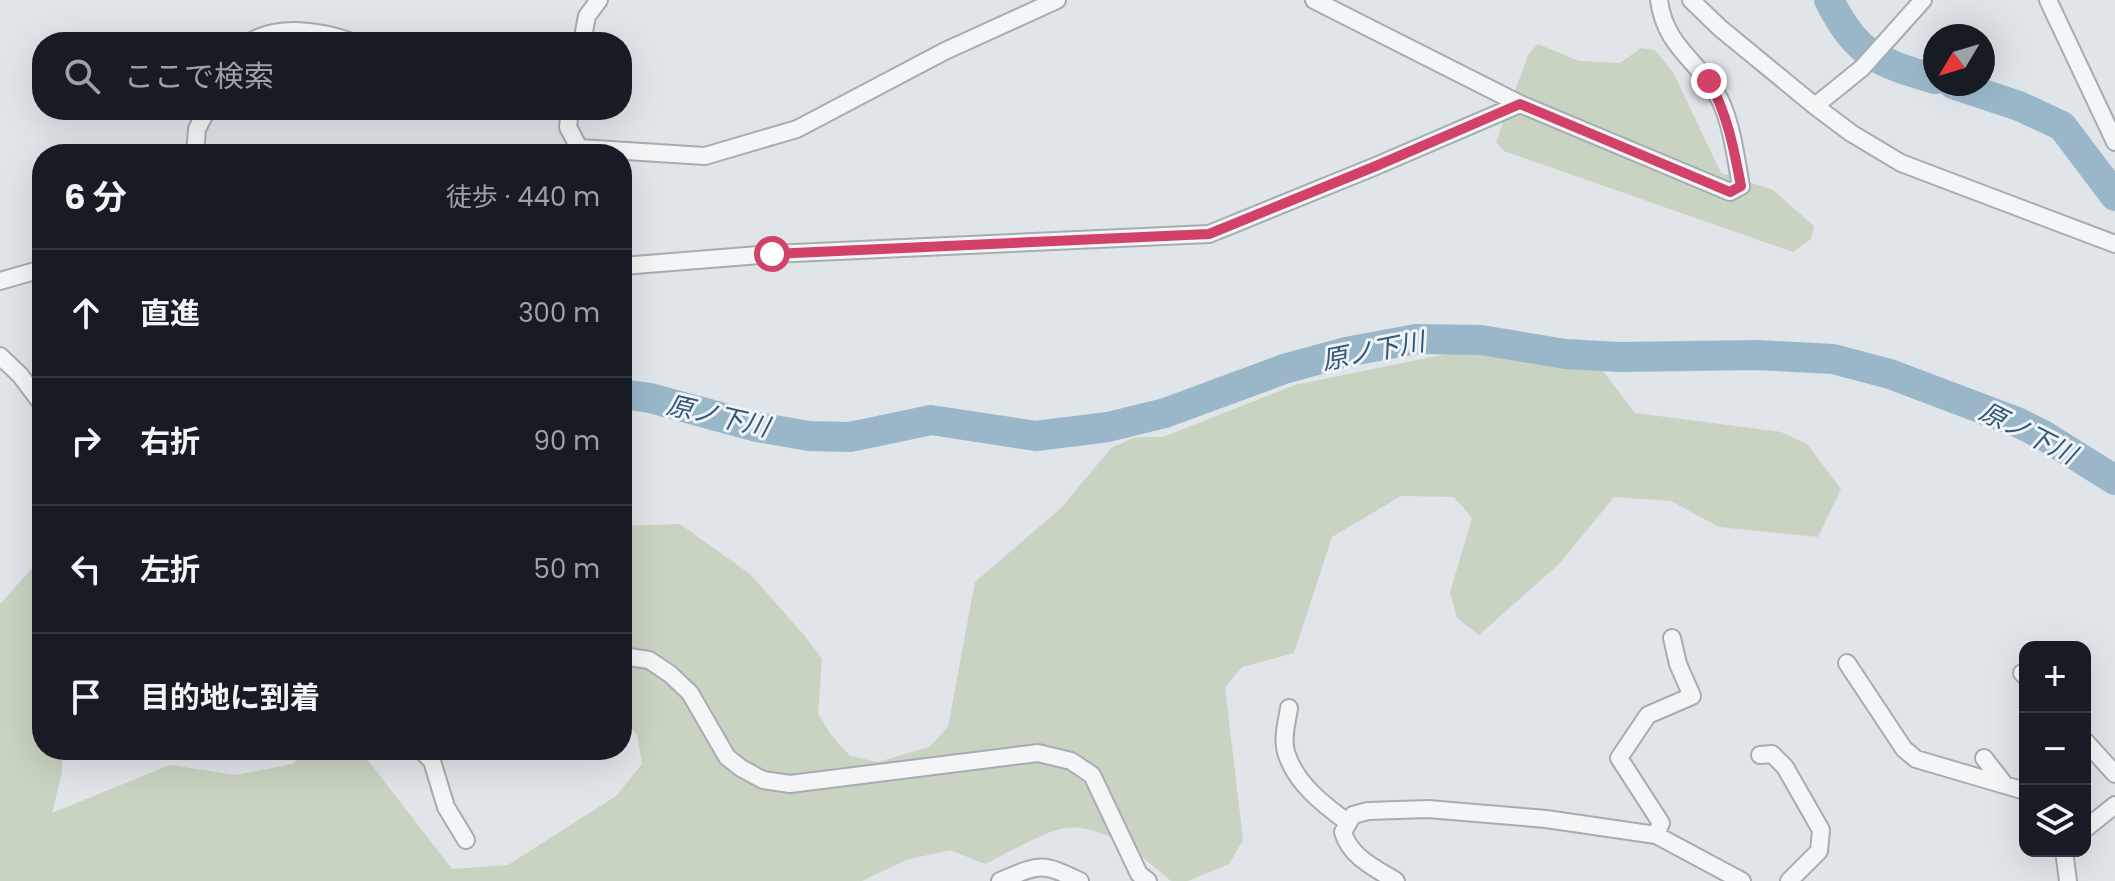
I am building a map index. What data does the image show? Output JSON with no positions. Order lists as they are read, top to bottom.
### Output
{
  "water": ["原ノ下川"],
  "north": "bottom left",
  "page": {
    "search": "ここで検索",
    "heading": ["6 分", "徒歩 · 440 m"],
    "list": [
      ["直進", "300 m"],
      ["右折", "90 m"],
      ["左折", "50 m"],
      "目的地に到着"
    ],
    "map_buttons": ["+", "−"]
  }
}
